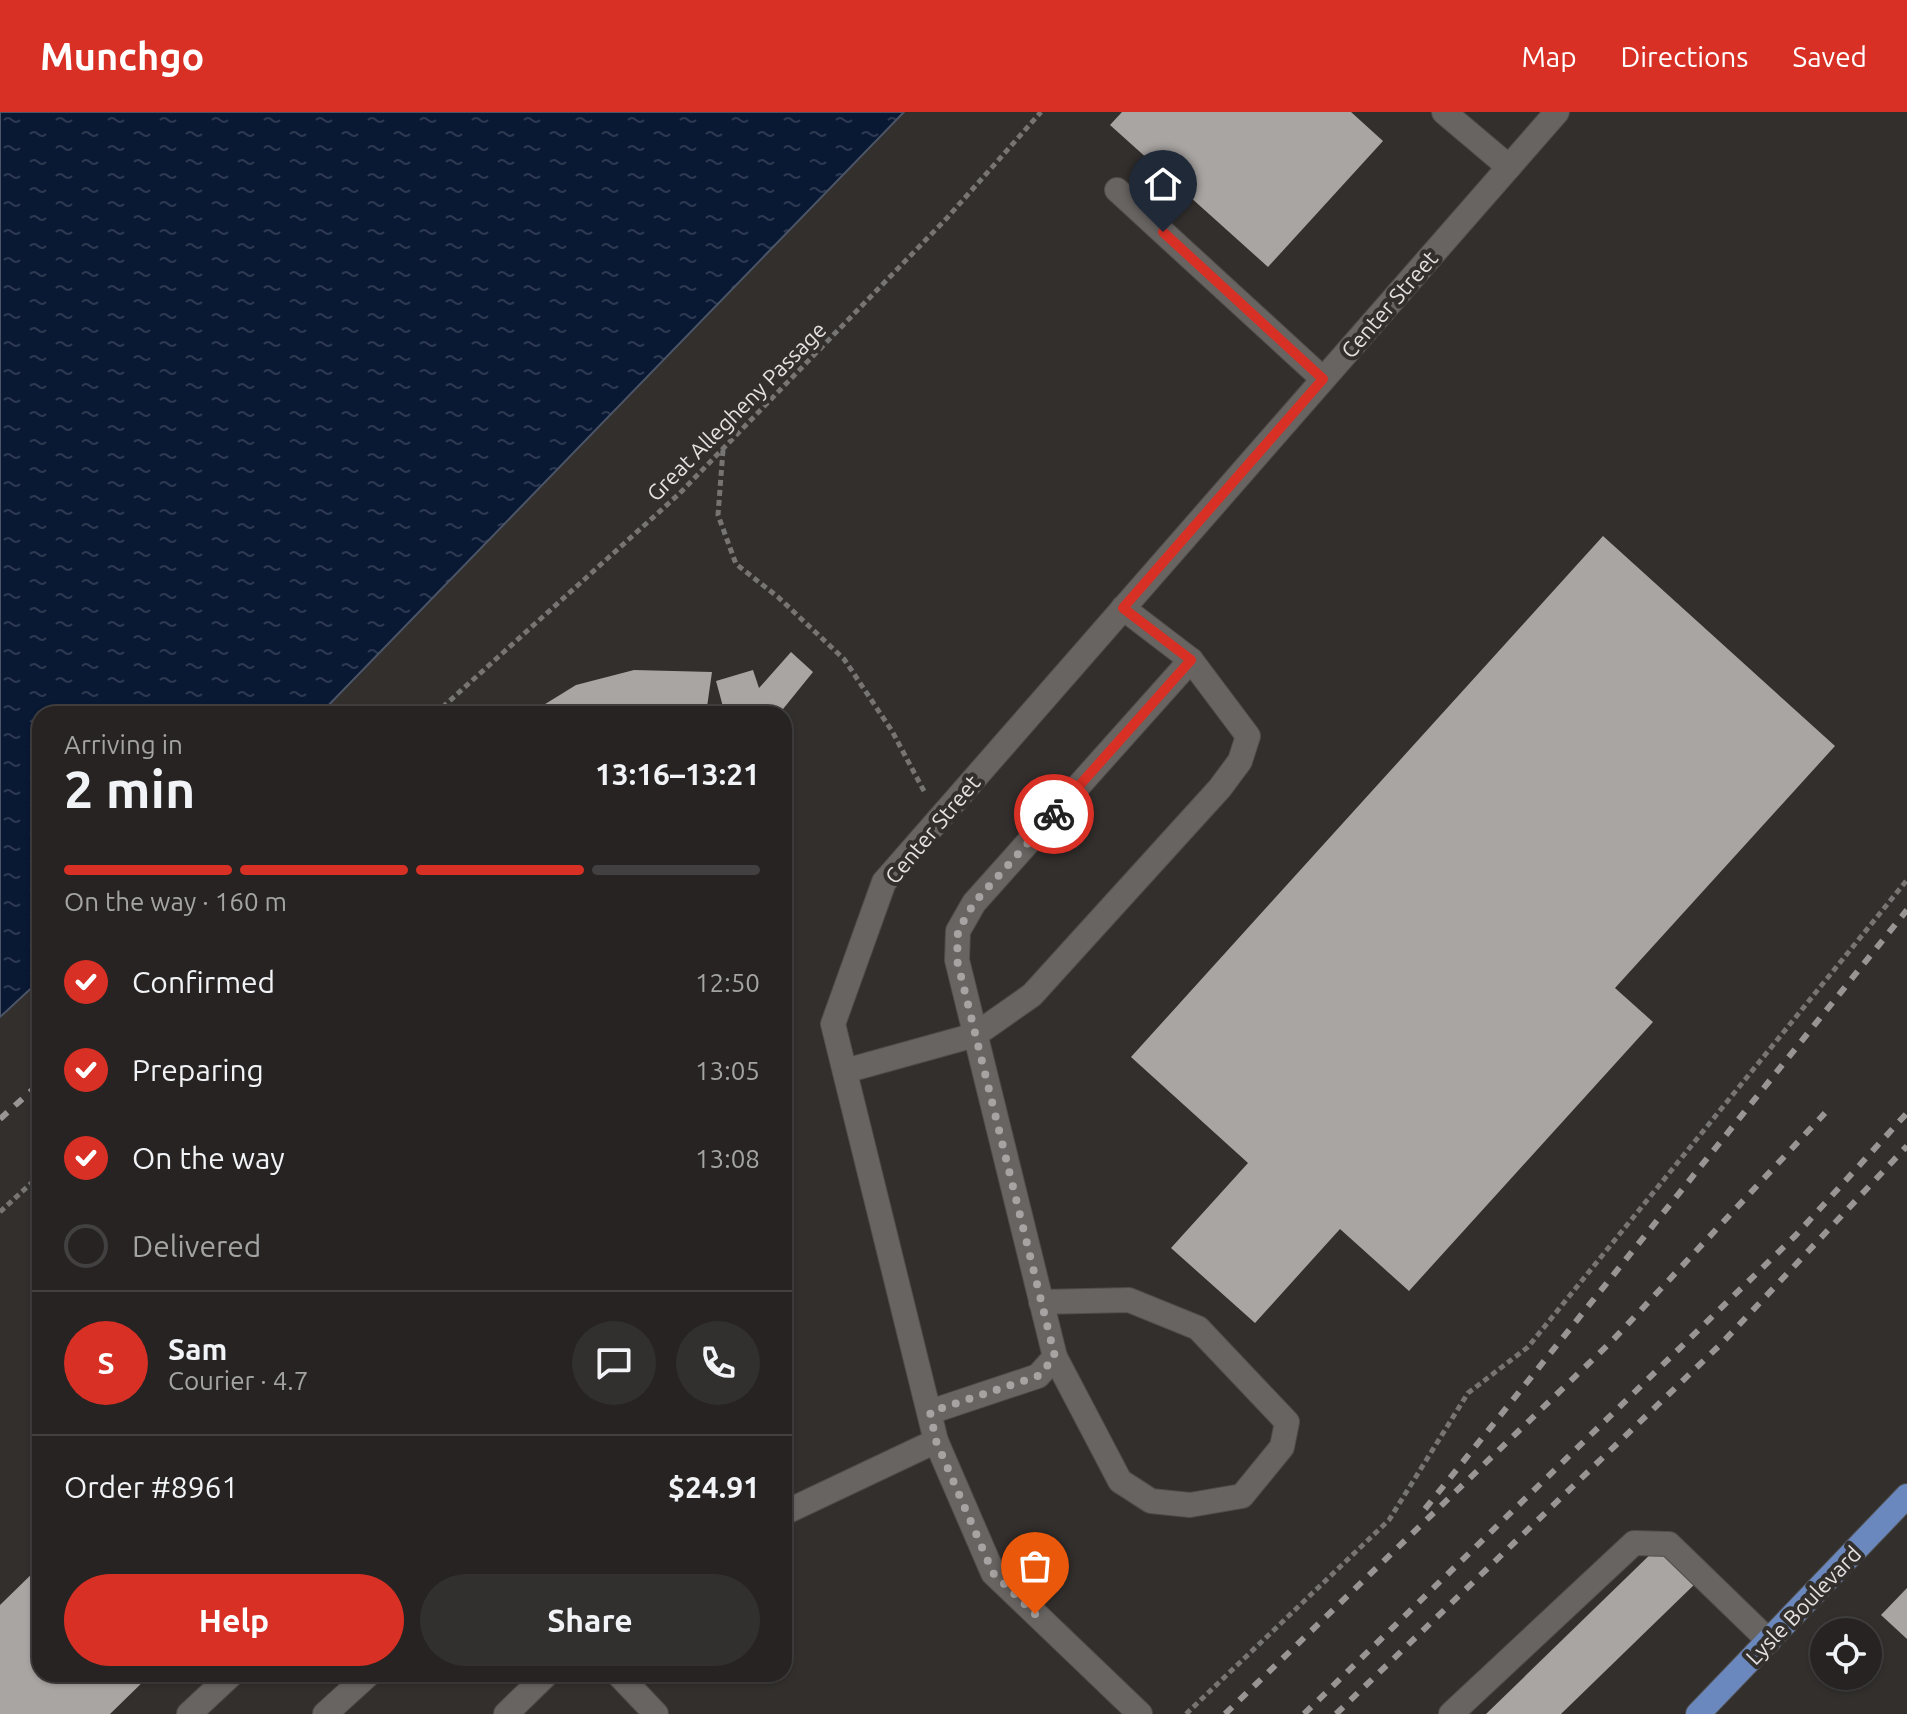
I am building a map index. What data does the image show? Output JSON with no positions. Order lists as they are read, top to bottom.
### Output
{
  "streets": {
    "main road": ["Lysle Boulevard"],
    "street": ["Center Street"],
    "path": ["Great Allegheny Passage"]
  },
  "page": {
    "header": "Munchgo",
    "nav": ["Map", "Directions", "Saved"],
    "heading": ["2 min", "Arriving in", "13:16–13:21"],
    "panel": [
      "Sam",
      "Courier · 4.7",
      "Order #8961",
      "$24.91"
    ],
    "bar": "On the way · 160 m",
    "list": [
      ["Confirmed", "12:50"],
      ["Preparing", "13:05"],
      ["On the way", "13:08"],
      "Delivered"
    ],
    "round": "S",
    "buttons": ["Help", "Share"]
  }
}
